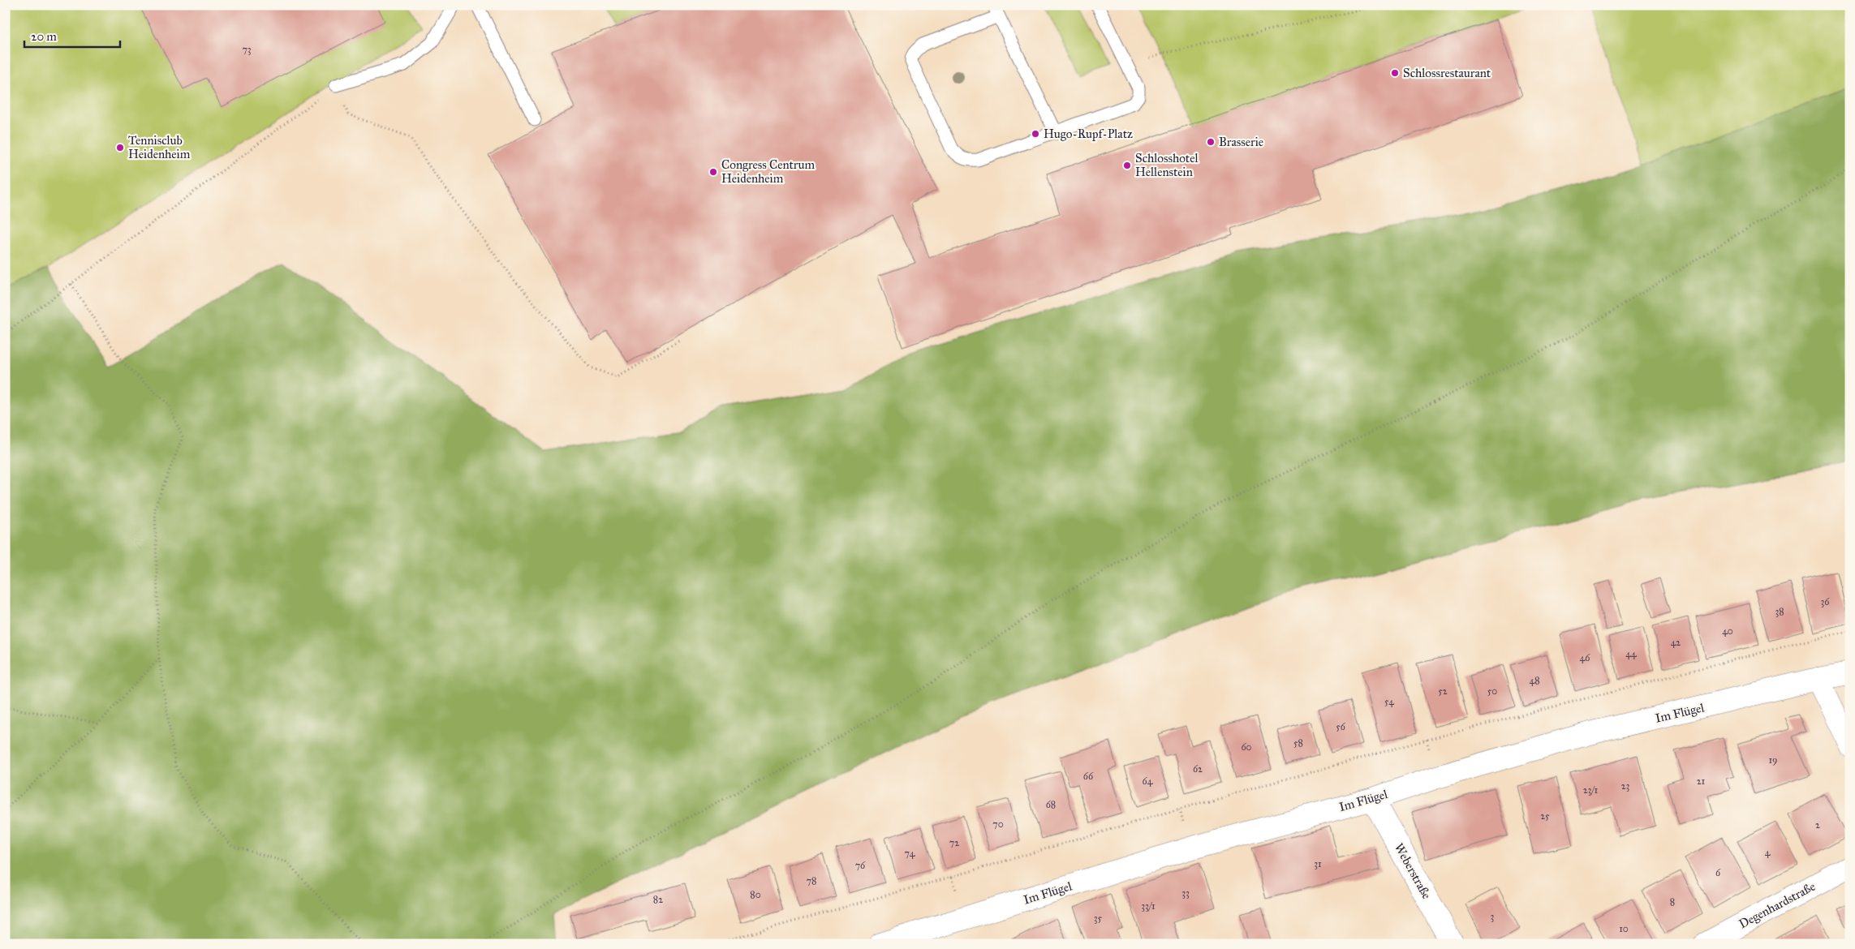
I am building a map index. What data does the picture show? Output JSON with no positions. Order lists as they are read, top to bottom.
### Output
{
  "streets": {
    "street": ["Im Flügel", "Weberstraße", "Degenhardstraße"]
  },
  "crossings": [
    ["Im Flügel", "Weberstraße"]
  ],
  "places": [
    "Schlossrestaurant",
    "Hugo-Rupf-Platz",
    "Brasserie",
    "Tennisclub Heidenheim",
    "Schlosshotel Hellenstein",
    "Congress Centrum Heidenheim"
  ],
  "house_numbers": [
    "73",
    "36",
    "38",
    "40",
    "42",
    "44",
    "46",
    "48",
    "52",
    "50",
    "54",
    "56",
    "58",
    "60",
    "19",
    "62",
    "66",
    "64",
    "21",
    "23",
    "23/1",
    "68",
    "25",
    "70",
    "2",
    "72",
    "4",
    "74",
    "31",
    "76",
    "6",
    "78",
    "33",
    "80",
    "82",
    "8",
    "33/1",
    "3",
    "35",
    "10"
  ],
  "scale_bar": "20 m"
}
